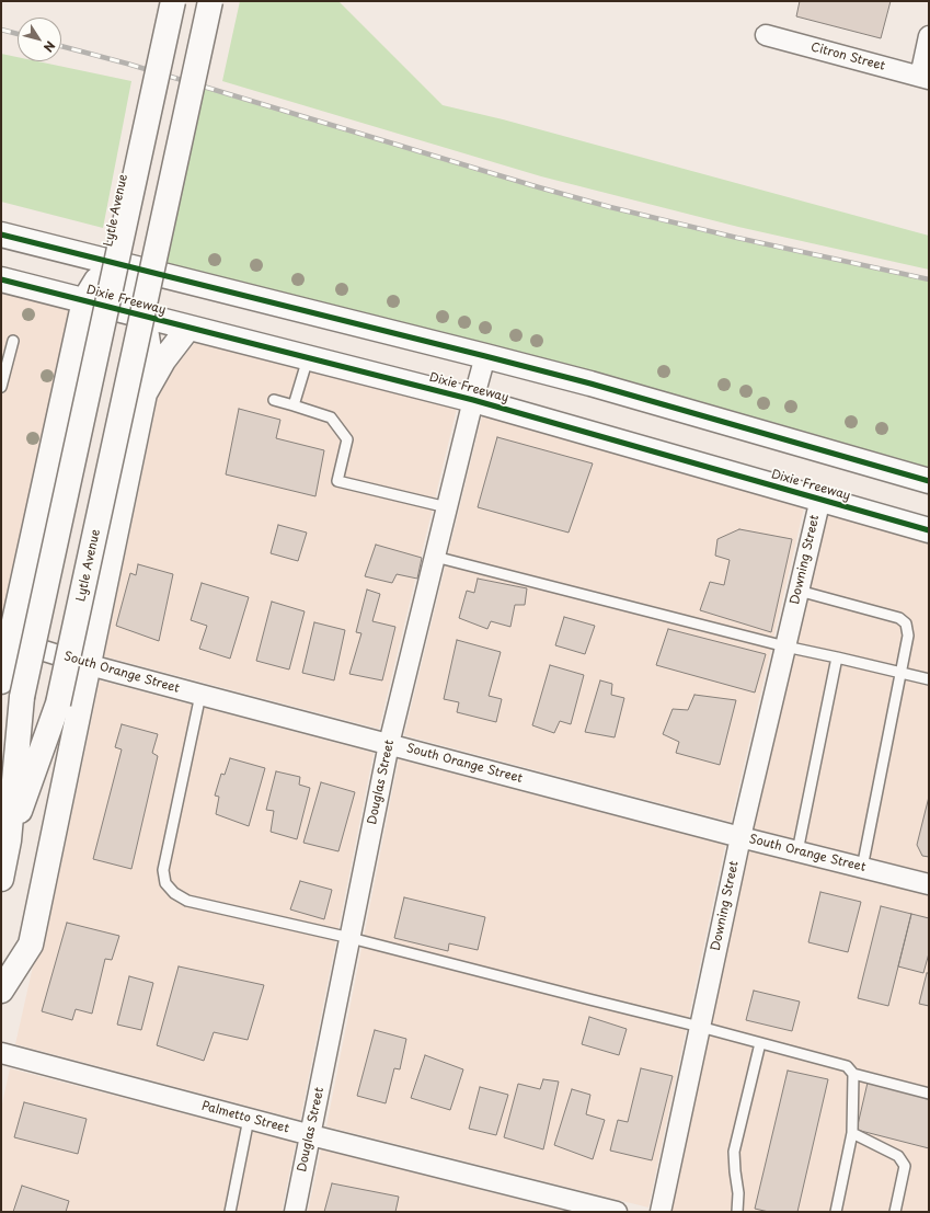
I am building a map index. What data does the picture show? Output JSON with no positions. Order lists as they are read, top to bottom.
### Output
{
  "streets": {
    "main road": ["Lytle Avenue", "Dixie Freeway"],
    "street": [
      "Citron Street",
      "Downing Street",
      "South Orange Street",
      "Douglas Street",
      "Palmetto Street"
    ]
  },
  "crossings": [
    ["Dixie Freeway", "Downing Street"],
    ["Dixie Freeway", "Douglas Street"],
    ["Downing Street", "South Orange Street"],
    ["South Orange Street", "Douglas Street"],
    ["Douglas Street", "Palmetto Street"]
  ],
  "north": "bottom right"
}
